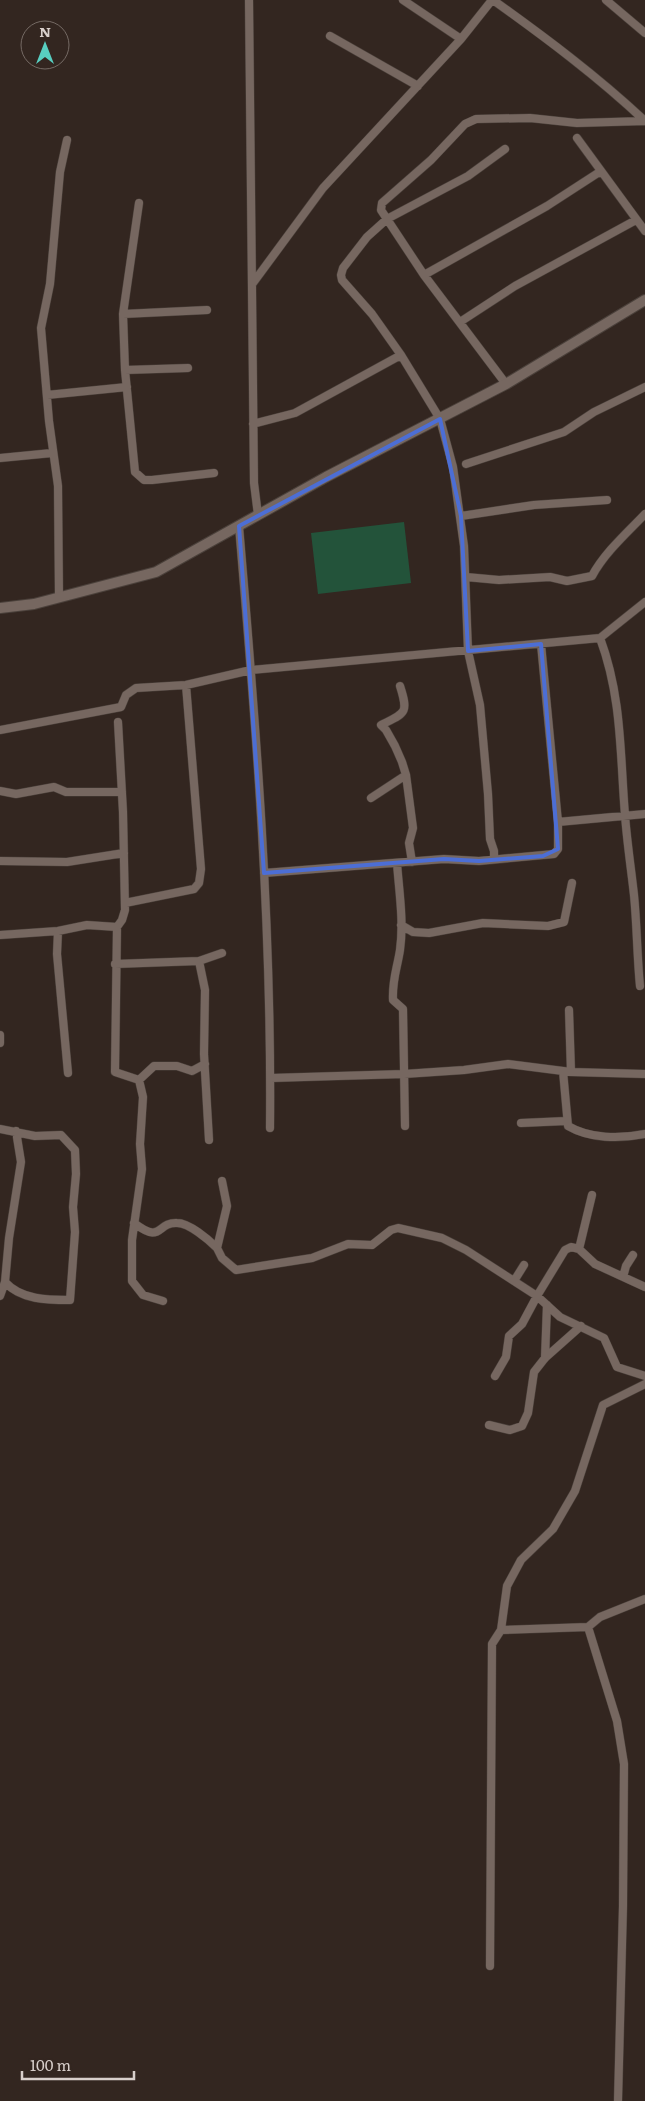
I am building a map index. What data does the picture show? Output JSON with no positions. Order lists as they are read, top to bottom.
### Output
{
  "scale_bar": "100 m",
  "north": "top"
}
